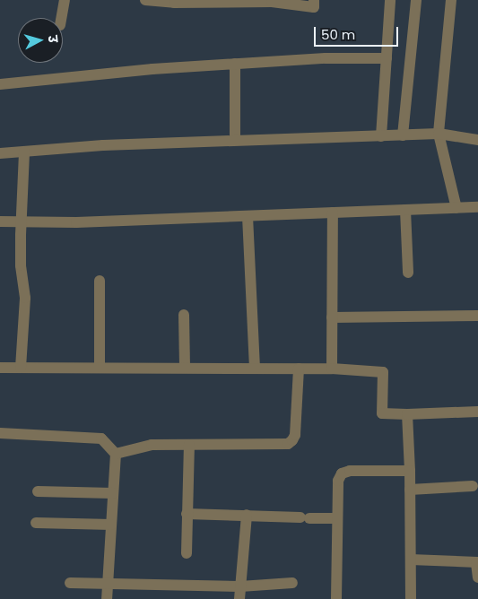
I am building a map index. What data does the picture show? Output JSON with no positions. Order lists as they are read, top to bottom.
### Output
{
  "scale_bar": "50 m",
  "north": "right"
}
